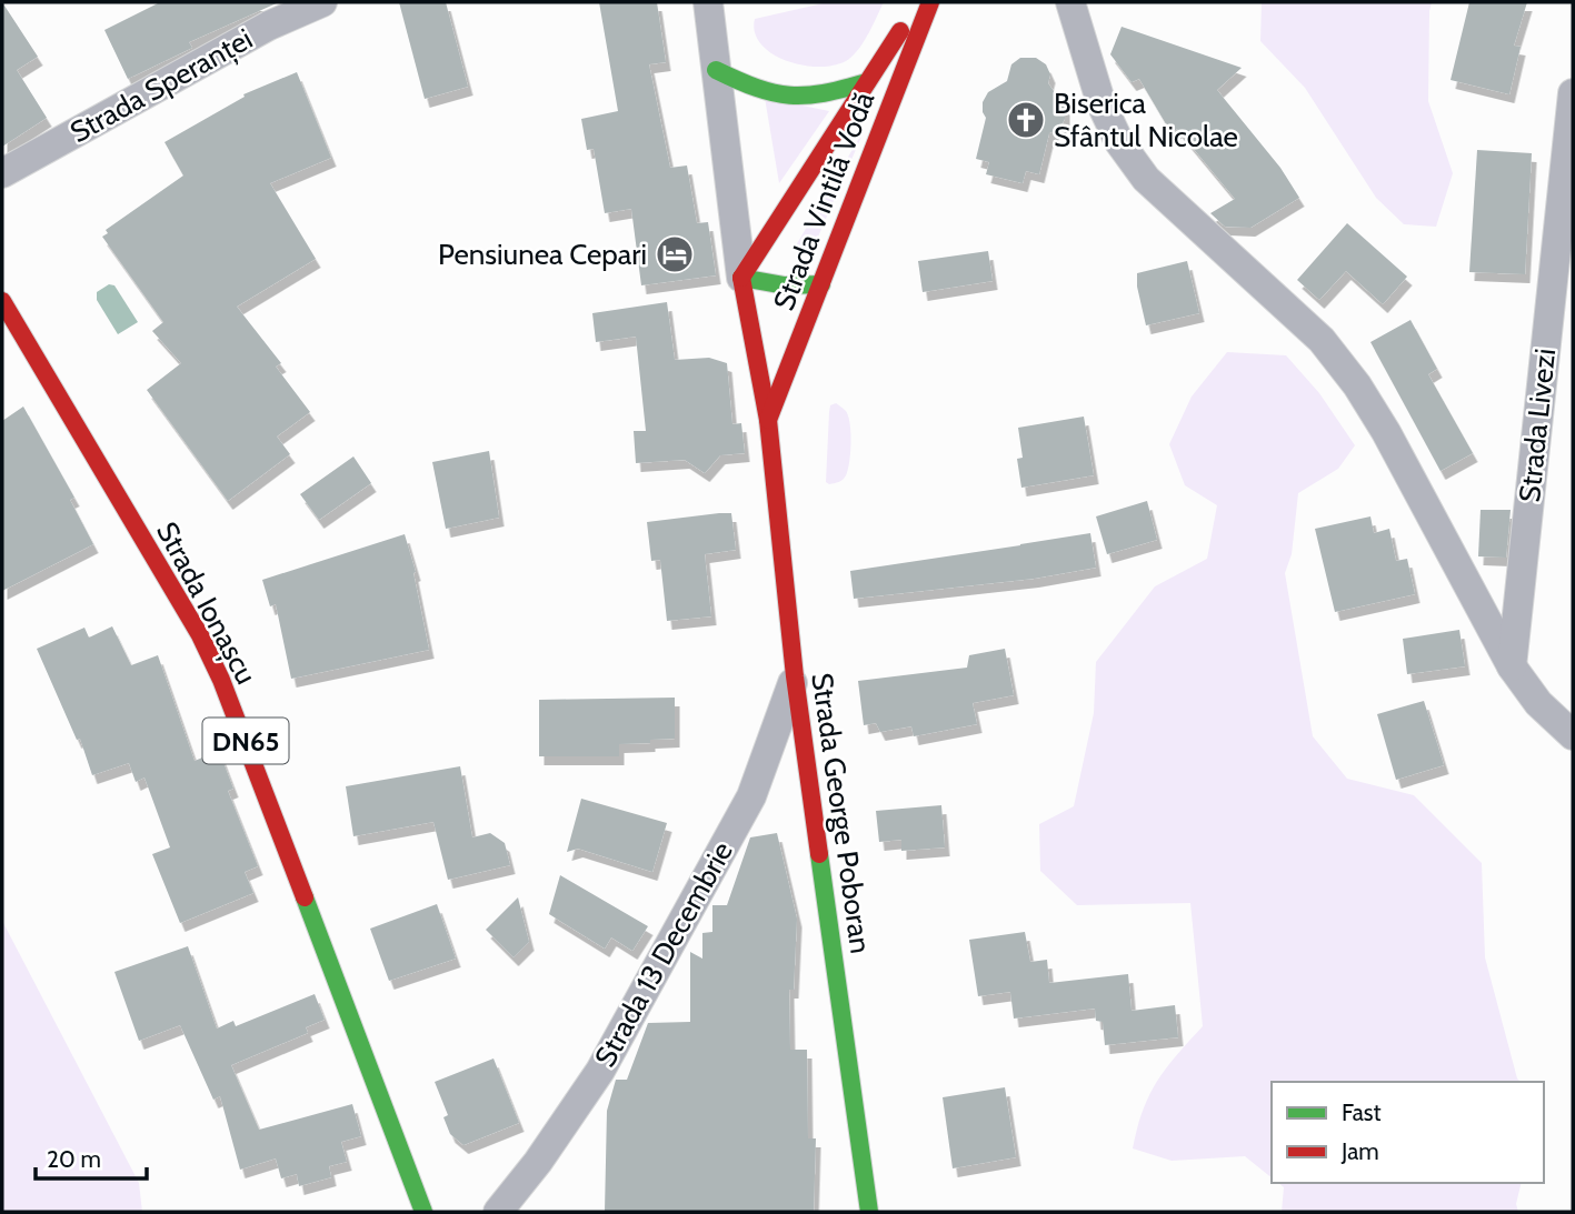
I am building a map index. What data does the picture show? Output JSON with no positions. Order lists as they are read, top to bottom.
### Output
{
  "streets": {
    "main road": [
      "Strada Vintilă Vodă",
      "Strada Ionașcu",
      "DN65",
      "Strada George Poboran"
    ],
    "street": ["Strada Speranței", "Strada Livezi", "Strada 13 Decembrie"]
  },
  "crossings": [
    ["Strada Vintilă Vodă", "Strada George Poboran"],
    ["Strada George Poboran", "Strada 13 Decembrie"]
  ],
  "places": {
    "church": ["Biserica Sfântul Nicolae"],
    "hotel": ["Pensiunea Cepari"]
  },
  "legend": ["Fast", "Jam"],
  "scale_bar": "20 m"
}
